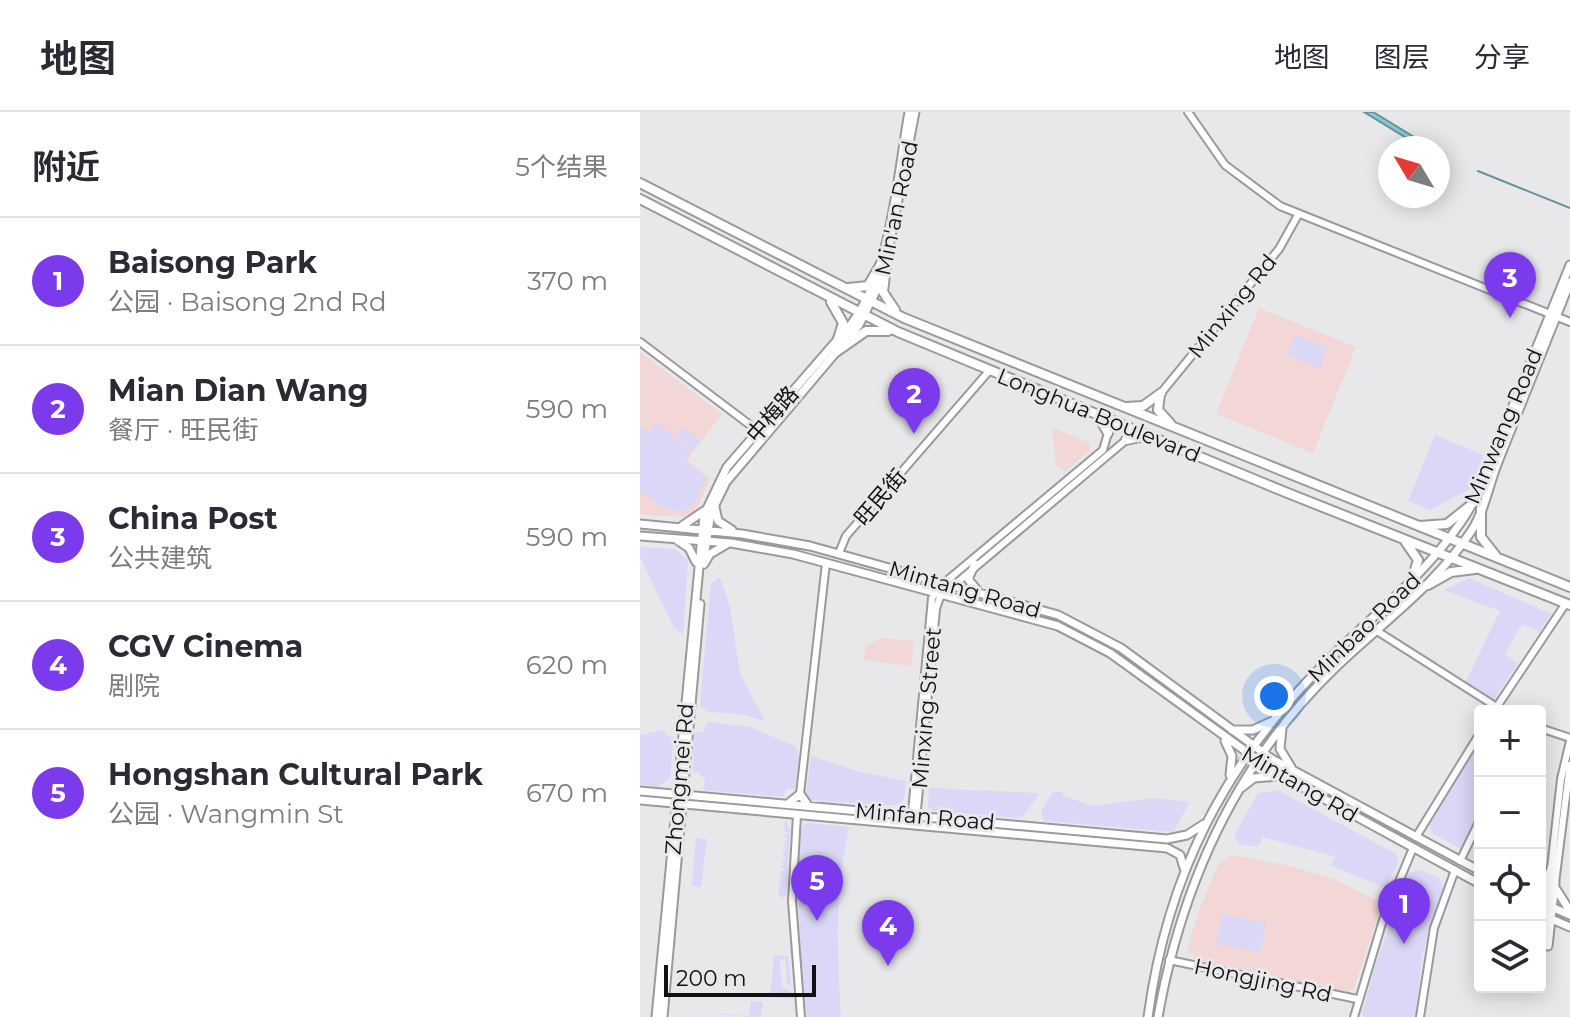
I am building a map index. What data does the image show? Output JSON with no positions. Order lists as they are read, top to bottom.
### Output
{
  "streets": {
    "main road": [
      "Min'an Road",
      "中梅路",
      "Longhua Boulevard",
      "Minwang Road",
      "Mintang Road",
      "Minbao Road",
      "Zhongmei Rd",
      "Mintang Rd",
      "Minfan Road"
    ],
    "street": [
      "Minxing Rd",
      "旺民街",
      "Minxing Street",
      "Hongjing Rd"
    ]
  },
  "crossings": [
    ["Min'an Road", "中梅路"],
    ["Min'an Road", "Longhua Boulevard"],
    ["中梅路", "Longhua Boulevard"],
    ["中梅路", "Mintang Road"],
    ["中梅路", "Zhongmei Rd"],
    ["Longhua Boulevard", "Minwang Road"],
    ["Longhua Boulevard", "旺民街"],
    ["Longhua Boulevard", "Minbao Road"],
    ["Minwang Road", "Minbao Road"],
    ["旺民街", "Mintang Road"],
    ["Mintang Road", "Minbao Road"],
    ["Mintang Road", "Minxing Street"],
    ["Mintang Road", "Zhongmei Rd"],
    ["Mintang Road", "Mintang Rd"],
    ["Minbao Road", "Mintang Rd"],
    ["Minbao Road", "Minfan Road"],
    ["Minbao Road", "Hongjing Rd"],
    ["Minxing Street", "Mintang Rd"],
    ["Minxing Street", "Minfan Road"],
    ["Zhongmei Rd", "Minfan Road"]
  ],
  "scale_bar": "200 m",
  "north": "top left",
  "page": {
    "header": "地图",
    "nav": ["地图", "图层", "分享"],
    "heading": ["附近", "5个结果"],
    "list": [
      {
        "mark": "1",
        "name": "Baisong Park",
        "note": "公园 · Baisong 2nd Rd",
        "value": "370 m"
      },
      {
        "mark": "2",
        "name": "Mian Dian Wang",
        "note": "餐厅 · 旺民街",
        "value": "590 m"
      },
      {
        "mark": "3",
        "name": "China Post",
        "note": "公共建筑",
        "value": "590 m"
      },
      {
        "mark": "4",
        "name": "CGV Cinema",
        "note": "剧院",
        "value": "620 m"
      },
      {
        "mark": "5",
        "name": "Hongshan Cultural Park",
        "note": "公园 · Wangmin St",
        "value": "670 m"
      }
    ],
    "pins": [
      "3",
      "2",
      "5",
      "1",
      "4"
    ],
    "map_buttons": ["+", "−"],
    "scale": "200 m"
  }
}
